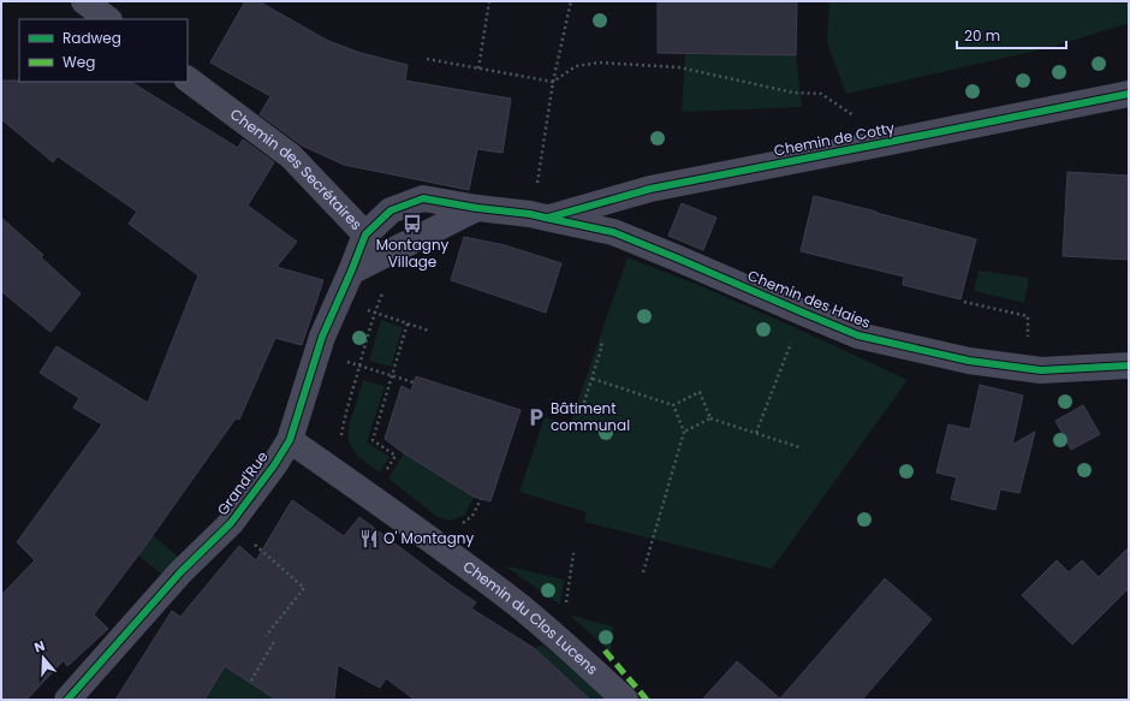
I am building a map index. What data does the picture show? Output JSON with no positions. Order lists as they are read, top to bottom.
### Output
{
  "streets": {
    "street": [
      "Chemin de Cotty",
      "Chemin des Secrétaires",
      "Chemin des Haies",
      "Grand'Rue",
      "Chemin du Clos Lucens"
    ]
  },
  "crossings": [
    ["Chemin de Cotty", "Chemin des Secrétaires"],
    ["Chemin de Cotty", "Chemin des Haies"],
    ["Chemin des Secrétaires", "Chemin des Haies"],
    ["Chemin des Secrétaires", "Grand'Rue"],
    ["Grand'Rue", "Chemin du Clos Lucens"]
  ],
  "places": {
    "bus stop": ["Montagny Village"],
    "parking": ["Bâtiment communal"],
    "restaurant": ["O' Montagny"]
  },
  "legend": ["Radweg", "Weg"],
  "scale_bar": "20 m",
  "north": "top"
}
